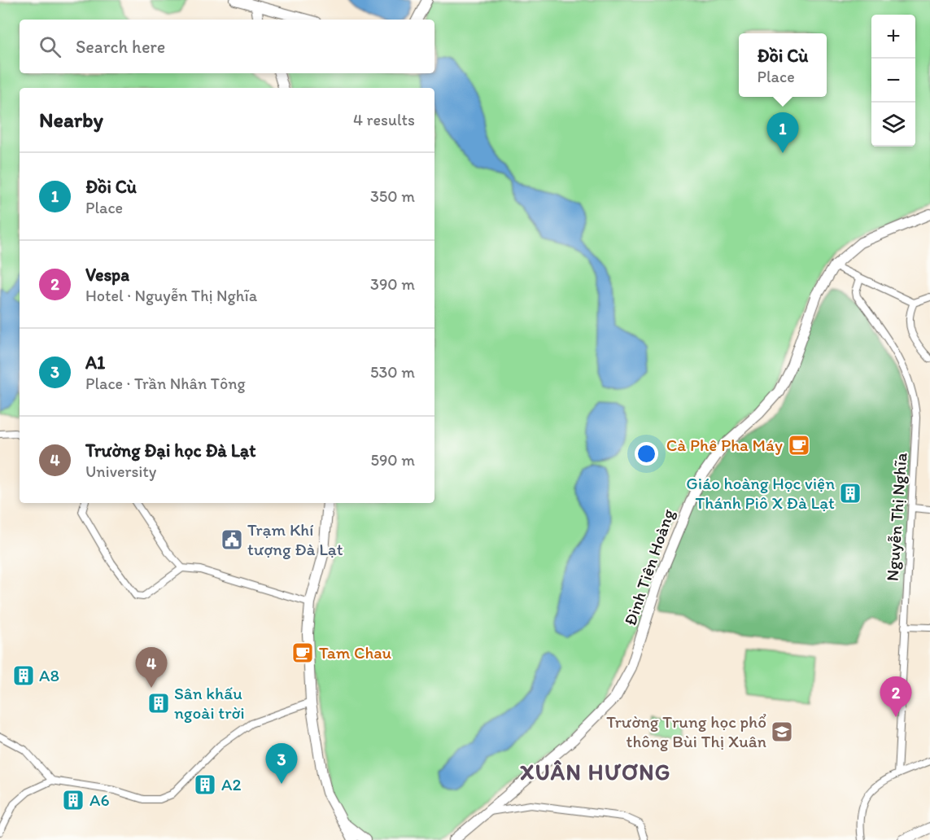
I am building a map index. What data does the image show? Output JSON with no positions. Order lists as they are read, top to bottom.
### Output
{
  "streets": {
    "main road": ["Đinh Tiên Hoàng"],
    "street": ["Nguyễn Thị Nghĩa"]
  },
  "districts": ["XUÂN HƯƠNG"],
  "places": {
    "cafe": ["Cà Phê Pha Máy", "Tam Chau"],
    "building": [
      "Giáo hoàng Học viện Thánh Piô X Đà Lạt",
      "A8",
      "Sân khấu ngoài trời",
      "A2",
      "A6"
    ],
    "public building": ["Trạm Khí tượng Đà Lạt"],
    "school or university": ["Trường Trung học phổ thông Bùi Thị Xuân"]
  },
  "page": {
    "map_buttons": ["+", "−"],
    "search": "Search here",
    "popup": ["Đồi Cù", "Place"],
    "heading": ["Nearby", "4 results"],
    "pins": [
      "1",
      "4",
      "2",
      "3"
    ],
    "list": [
      {
        "mark": "1",
        "name": "Đồi Cù",
        "note": "Place",
        "value": "350 m"
      },
      {
        "mark": "2",
        "name": "Vespa",
        "note": "Hotel · Nguyễn Thị Nghĩa",
        "value": "390 m"
      },
      {
        "mark": "3",
        "name": "A1",
        "note": "Place · Trần Nhân Tông",
        "value": "530 m"
      },
      {
        "mark": "4",
        "name": "Trường Đại học Đà Lạt",
        "note": "University",
        "value": "590 m"
      }
    ]
  }
}
